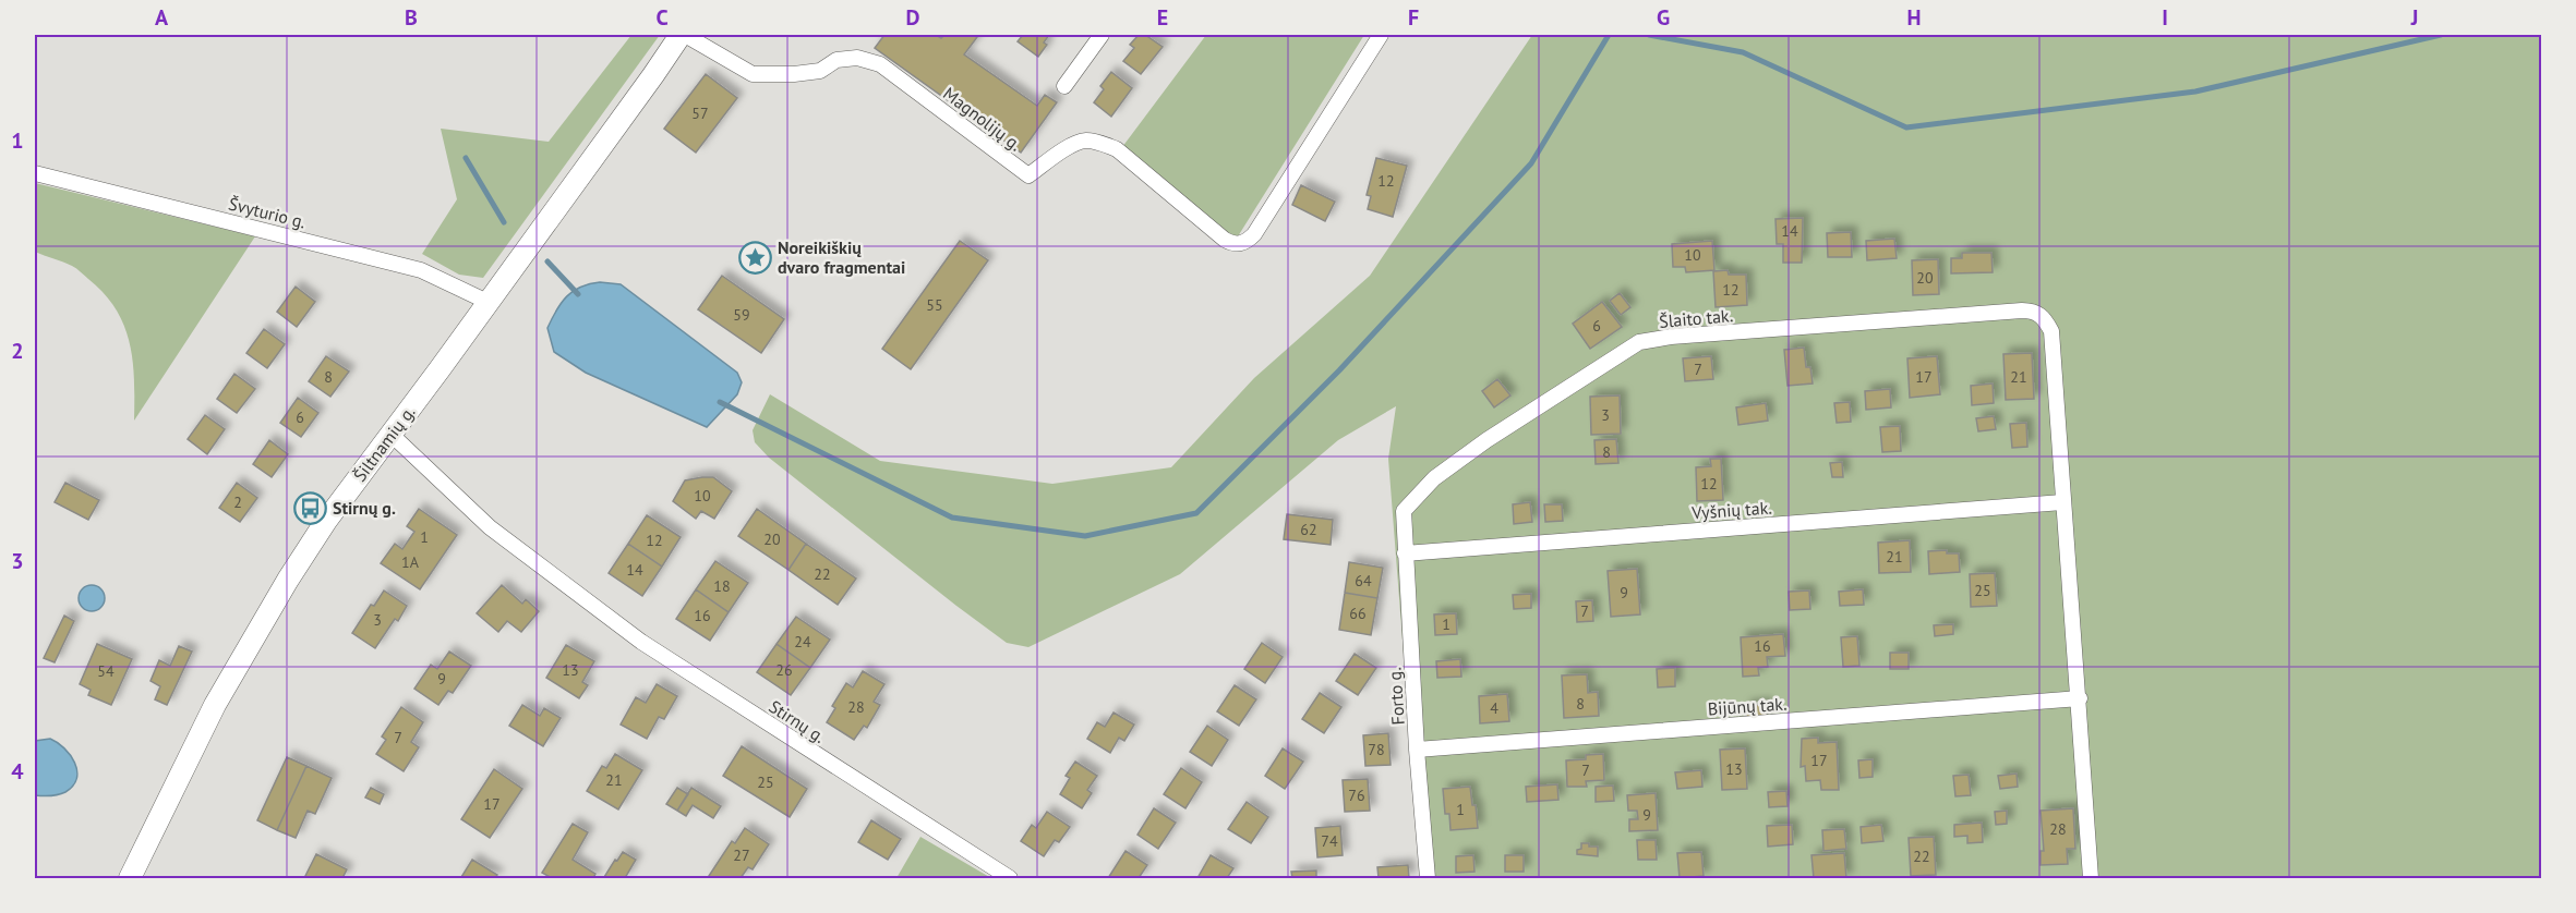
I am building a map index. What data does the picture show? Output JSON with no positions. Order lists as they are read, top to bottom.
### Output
{
  "streets": {
    "main road": ["Šiltnamių g."],
    "street": [
      "Magnolijų g.",
      "Švyturio g.",
      "Šlaito tak.",
      "Vyšnių tak.",
      "Forto g.",
      "Bijūnų tak.",
      "Stirnų g."
    ]
  },
  "crossings": [
    ["Magnolijų g.", "Šiltnamių g."],
    ["Švyturio g.", "Šiltnamių g."],
    ["Šlaito tak.", "Vyšnių tak."],
    ["Šlaito tak.", "Forto g."],
    ["Šiltnamių g.", "Stirnų g."],
    ["Vyšnių tak.", "Forto g."],
    ["Forto g.", "Bijūnų tak."]
  ],
  "places": {
    "place": ["Noreikiškių dvaro fragmentai"],
    "bus stop": ["Stirnų g."]
  },
  "house_numbers": [
    "57",
    "12",
    "14",
    "10",
    "20",
    "12",
    "55",
    "59",
    "6",
    "7",
    "8",
    "17",
    "21",
    "3",
    "6",
    "8",
    "12",
    "10",
    "2",
    "62",
    "1",
    "20",
    "12",
    "21",
    "1A",
    "14",
    "22",
    "64",
    "18",
    "25",
    "9",
    "7",
    "66",
    "16",
    "3",
    "1",
    "24",
    "16",
    "13",
    "26",
    "54",
    "9",
    "8",
    "28",
    "4",
    "7",
    "78",
    "17",
    "13",
    "7",
    "21",
    "25",
    "76",
    "17",
    "1",
    "9",
    "28",
    "74",
    "27",
    "22"
  ],
  "grid": {
    "columns": [
      "A",
      "B",
      "C",
      "D",
      "E",
      "F",
      "G",
      "H",
      "I",
      "J"
    ],
    "rows": [
      "1",
      "2",
      "3",
      "4"
    ]
  }
}
